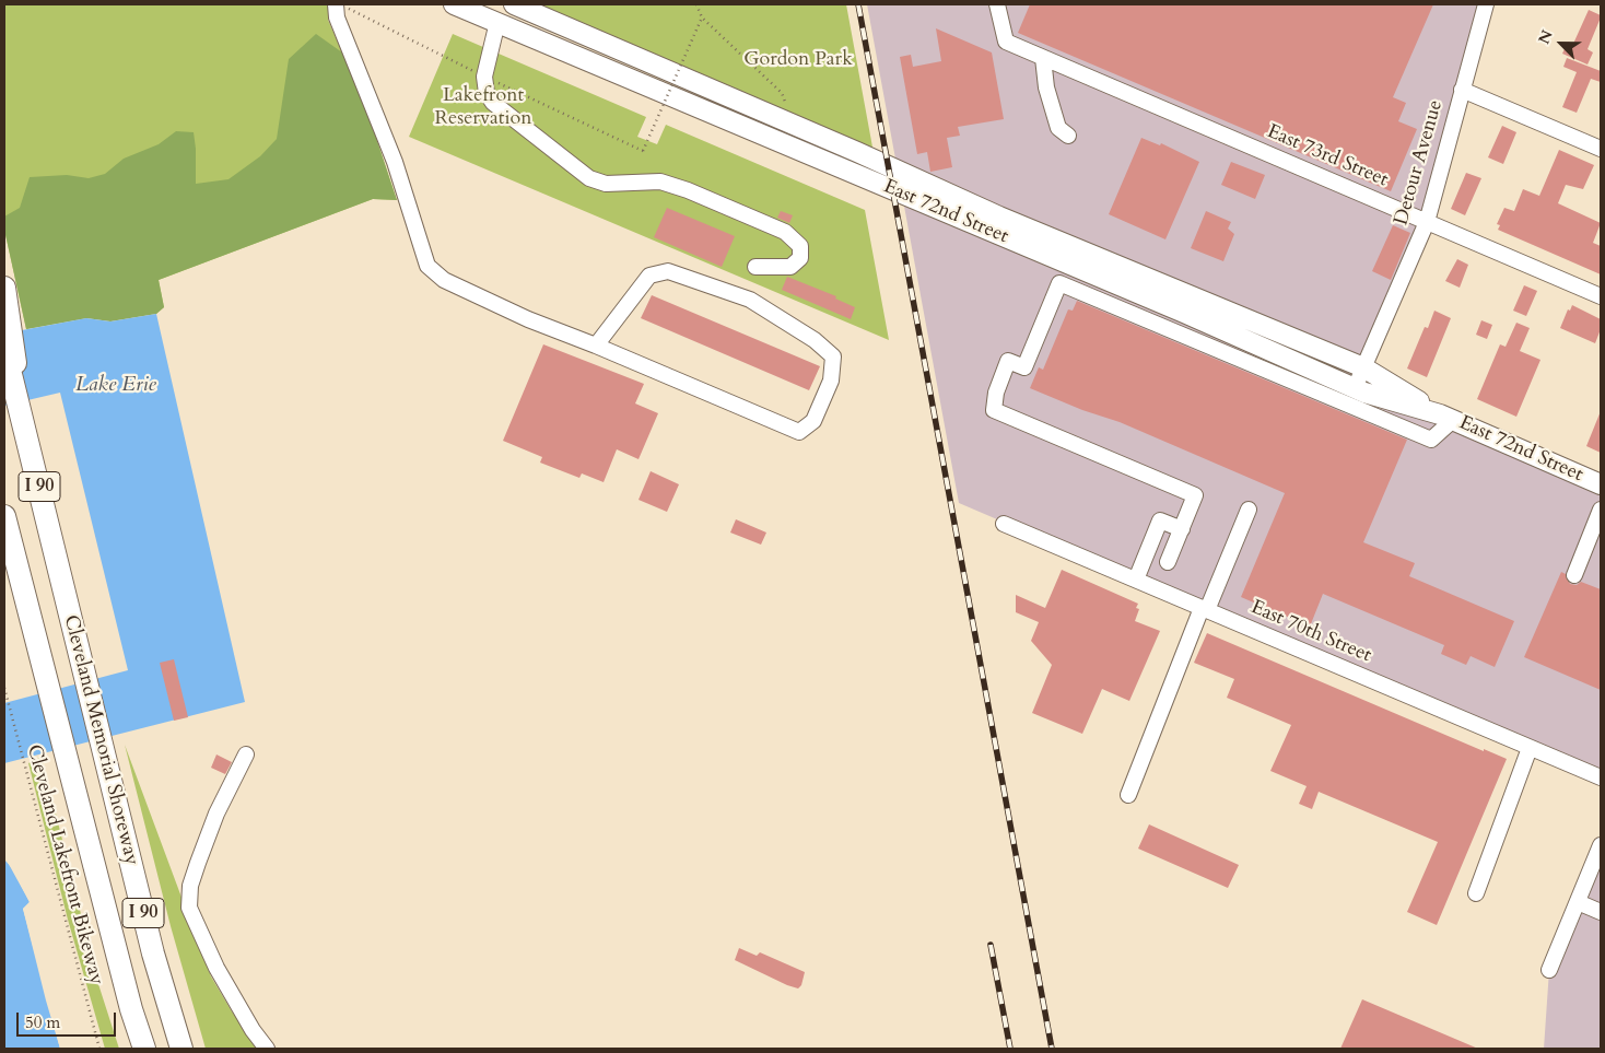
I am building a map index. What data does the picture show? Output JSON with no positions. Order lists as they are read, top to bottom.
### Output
{
  "streets": {
    "highway": ["I 90", "Cleveland Memorial Shoreway"],
    "main road": ["East 72nd Street"],
    "street": ["East 73rd Street", "Detour Avenue", "East 70th Street"],
    "path": ["Cleveland Lakefront Bikeway"]
  },
  "crossings": [
    ["East 73rd Street", "Detour Avenue"],
    ["Detour Avenue", "East 72nd Street"],
    ["I 90", "Cleveland Memorial Shoreway"]
  ],
  "water": ["Lake Erie"],
  "parks": ["Gordon Park", "Lakefront Reservation"],
  "scale_bar": "50 m",
  "north": "top left"
}
